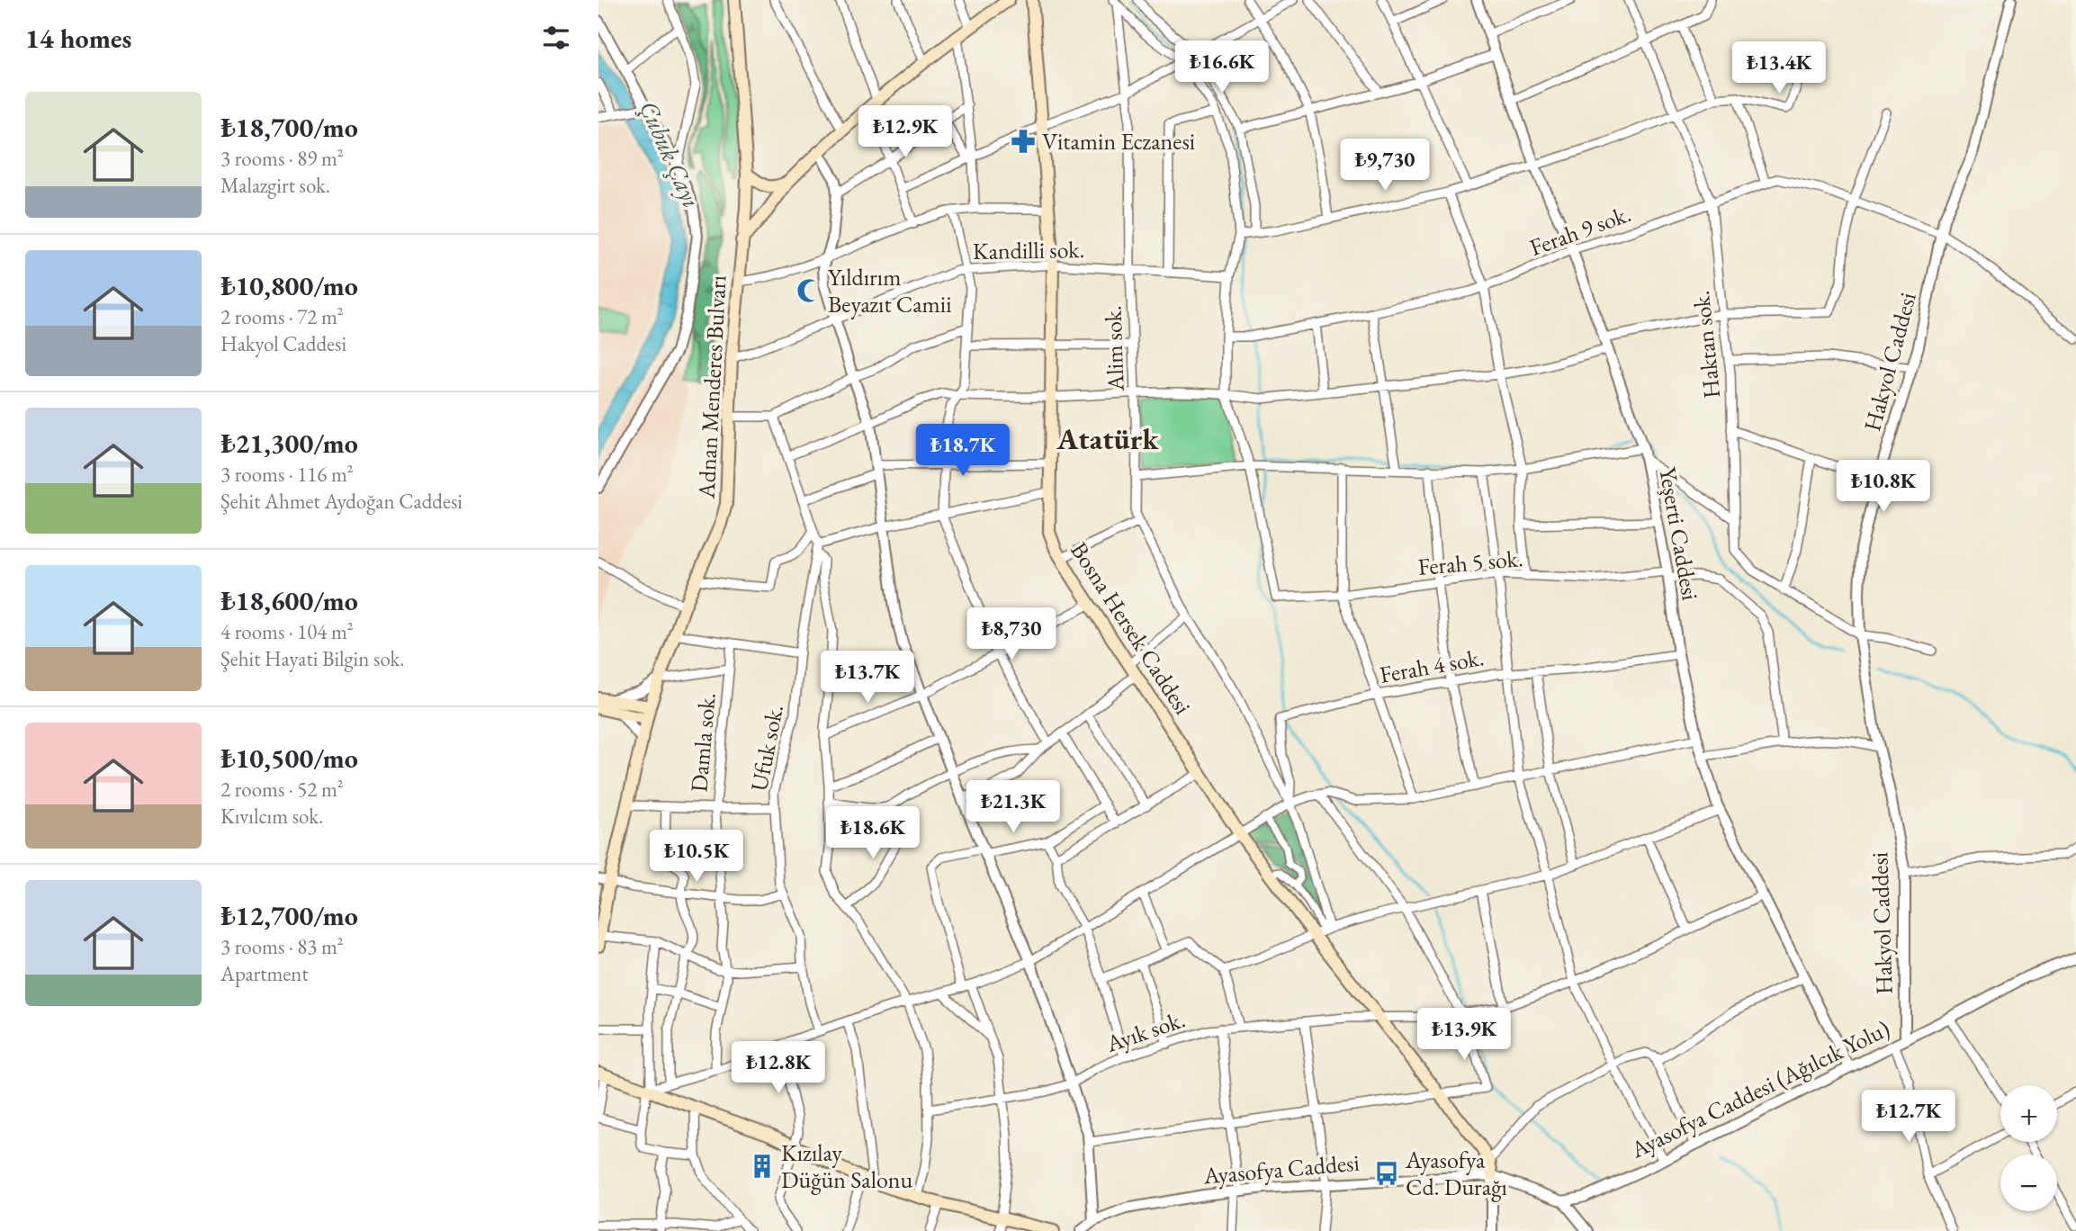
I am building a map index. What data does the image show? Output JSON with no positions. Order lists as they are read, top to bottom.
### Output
{
  "streets": {
    "main road": ["Adnan Menderes Bulvarı", "Bosna Hersek Caddesi"],
    "street": [
      "Ferah 9 sok.",
      "Kandilli sok.",
      "Haktan sok.",
      "Alim sok.",
      "Hakyol Caddesi",
      "Yeşerti Caddesi",
      "Ferah 5 sok.",
      "Ferah 4 sok.",
      "Damla sok.",
      "Ufuk sok.",
      "Ayık sok.",
      "Ayasofya Caddesi (Ağılcık Yolu)",
      "Ayasofya Caddesi"
    ]
  },
  "crossings": [
    ["Ferah 9 sok.", "Haktan sok."],
    ["Ferah 9 sok.", "Hakyol Caddesi"],
    ["Ferah 9 sok.", "Yeşerti Caddesi"],
    ["Kandilli sok.", "Alim sok."],
    ["Kandilli sok.", "Adnan Menderes Bulvarı"],
    ["Kandilli sok.", "Bosna Hersek Caddesi"],
    ["Haktan sok.", "Hakyol Caddesi"],
    ["Alim sok.", "Ferah 4 sok."],
    ["Hakyol Caddesi", "Ayasofya Caddesi (Ağılcık Yolu)"],
    ["Yeşerti Caddesi", "Ferah 5 sok."],
    ["Yeşerti Caddesi", "Ferah 4 sok."],
    ["Yeşerti Caddesi", "Ayık sok."],
    ["Yeşerti Caddesi", "Ayasofya Caddesi (Ağılcık Yolu)"],
    ["Bosna Hersek Caddesi", "Ayık sok."],
    ["Bosna Hersek Caddesi", "Ayasofya Caddesi"],
    ["Ayasofya Caddesi (Ağılcık Yolu)", "Ayasofya Caddesi"]
  ],
  "districts": ["Atatürk"],
  "water": ["Çubuk Çayı"],
  "places": {
    "pharmacy": ["Vitamin Eczanesi"],
    "mosque": ["Yıldırım Beyazıt Camii"],
    "building": ["Kızılay Düğün Salonu"],
    "bus stop": ["Ayasofya Cd. Durağı"]
  },
  "page": {
    "heading": "14 homes",
    "price": [
      "₺16.6K",
      "₺13.4K",
      "₺12.9K",
      "₺9,730",
      "₺18.7K",
      "₺10.8K",
      "₺8,730",
      "₺13.7K",
      "₺21.3K",
      "₺18.6K",
      "₺10.5K",
      "₺13.9K",
      "₺12.8K",
      "₺12.7K"
    ],
    "list": [
      {
        "name": "₺18,700/mo",
        "note": "3 rooms · 89 m² · Malazgirt sok."
      },
      {
        "name": "₺10,800/mo",
        "note": "2 rooms · 72 m² · Hakyol Caddesi"
      },
      {
        "name": "₺21,300/mo",
        "note": "3 rooms · 116 m² · Şehit Ahmet Aydoğan Caddesi"
      },
      {
        "name": "₺18,600/mo",
        "note": "4 rooms · 104 m² · Şehit Hayati Bilgin sok."
      },
      {
        "name": "₺10,500/mo",
        "note": "2 rooms · 52 m² · Kıvılcım sok."
      },
      {
        "name": "₺12,700/mo",
        "note": "3 rooms · 83 m² · Apartment"
      }
    ],
    "map_buttons": ["+", "−"]
  }
}
